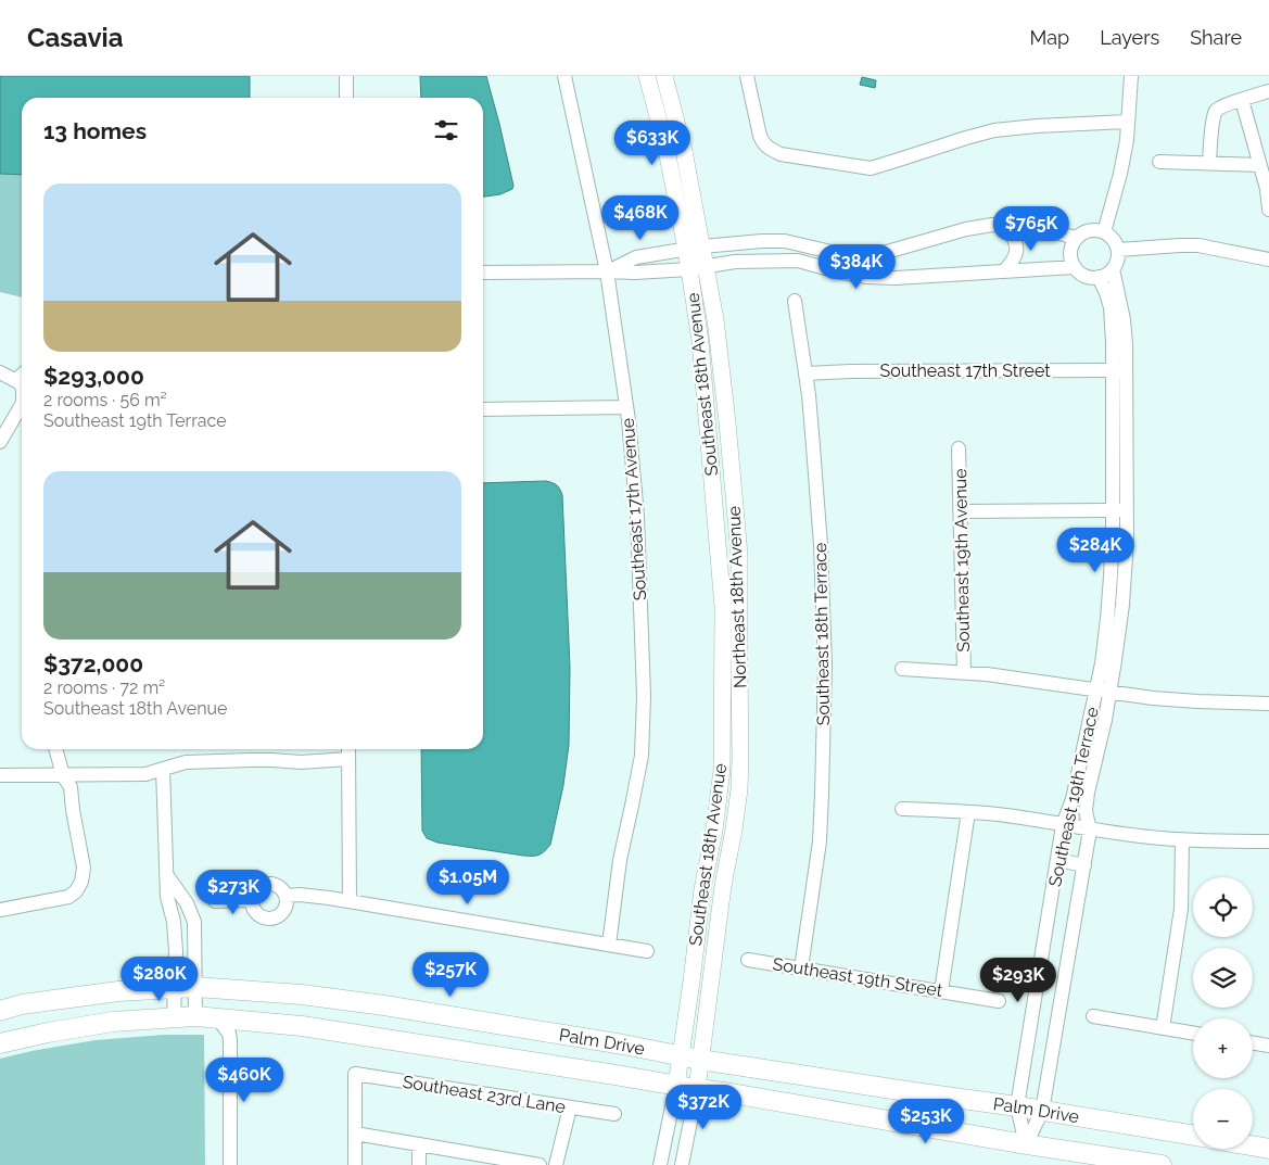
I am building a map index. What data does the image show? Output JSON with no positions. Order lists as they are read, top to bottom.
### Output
{
  "streets": {
    "main road": ["Palm Drive"],
    "street": [
      "Southeast 17th Street",
      "Southeast 18th Avenue",
      "Southeast 17th Avenue",
      "Southeast 19th Avenue",
      "Northeast 18th Avenue",
      "Southeast 18th Terrace",
      "Southeast 19th Terrace",
      "Southeast 19th Street",
      "Southeast 23rd Lane"
    ]
  },
  "crossings": [
    ["Southeast 17th Street", "Southeast 18th Terrace"],
    ["Southeast 17th Street", "Southeast 19th Terrace"],
    ["Southeast 18th Avenue", "Northeast 18th Avenue"],
    ["Southeast 18th Avenue", "Palm Drive"],
    ["Northeast 18th Avenue", "Palm Drive"],
    ["Southeast 18th Terrace", "Southeast 19th Street"],
    ["Southeast 19th Terrace", "Palm Drive"]
  ],
  "page": {
    "header": "Casavia",
    "nav": ["Map", "Layers", "Share"],
    "heading": "13 homes",
    "price": [
      "$633K",
      "$468K",
      "$765K",
      "$384K",
      "$284K",
      "$1.05M",
      "$273K",
      "$257K",
      "$280K",
      "$293K",
      "$460K",
      "$372K",
      "$253K"
    ],
    "list": [
      {
        "name": "$293,000",
        "note": "2 rooms · 56 m² · Southeast 19th Terrace"
      },
      {
        "name": "$372,000",
        "note": "2 rooms · 72 m² · Southeast 18th Avenue"
      }
    ],
    "map_buttons": ["+", "−"]
  }
}
